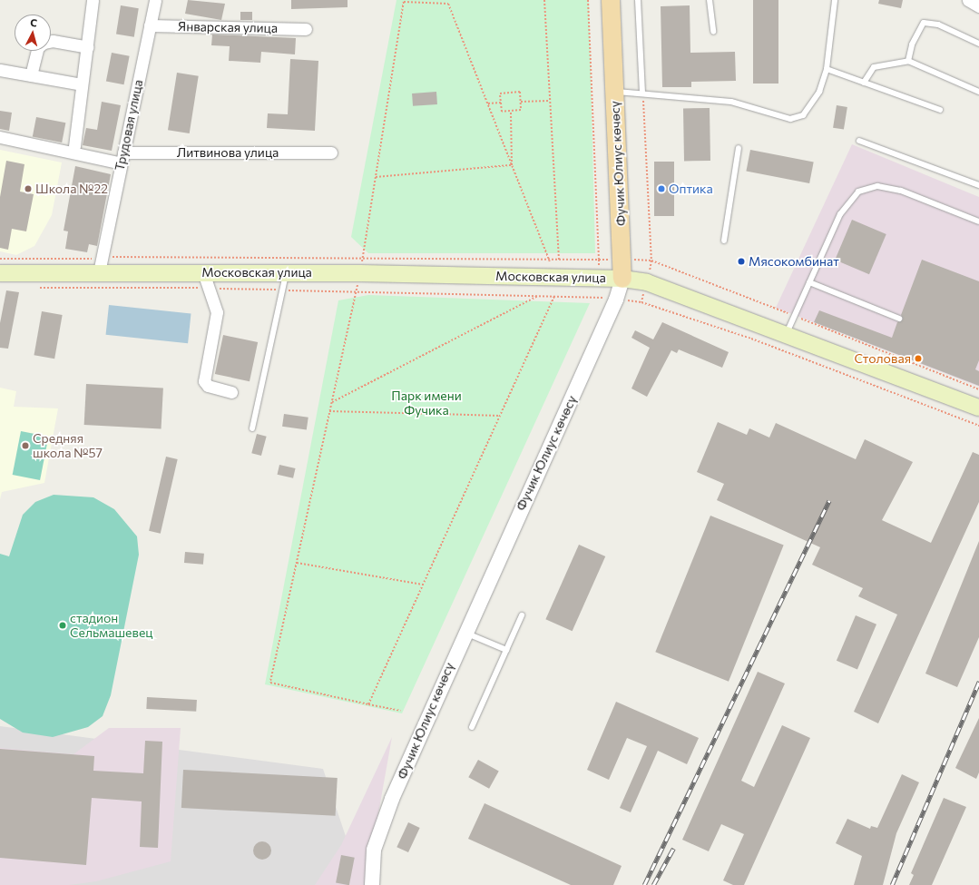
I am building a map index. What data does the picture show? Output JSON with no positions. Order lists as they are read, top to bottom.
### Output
{
  "streets": {
    "main road": ["Фучик Юлиус көчөсү", "Московская улица"],
    "street": ["Январская улица", "Трудовая улица", "Литвинова улица"]
  },
  "crossings": [
    ["Январская улица", "Трудовая улица"],
    ["Трудовая улица", "Литвинова улица"],
    ["Трудовая улица", "Московская улица"],
    ["Фучик Юлиус көчөсү", "Московская улица"]
  ],
  "parks": ["Парк имени Фучика"],
  "places": [
    "Школа №22",
    "Оптика",
    "Мясокомбинат",
    "Столовая",
    "Средняя школа №57",
    "стадион Сельмашевец"
  ],
  "north": "top"
}
